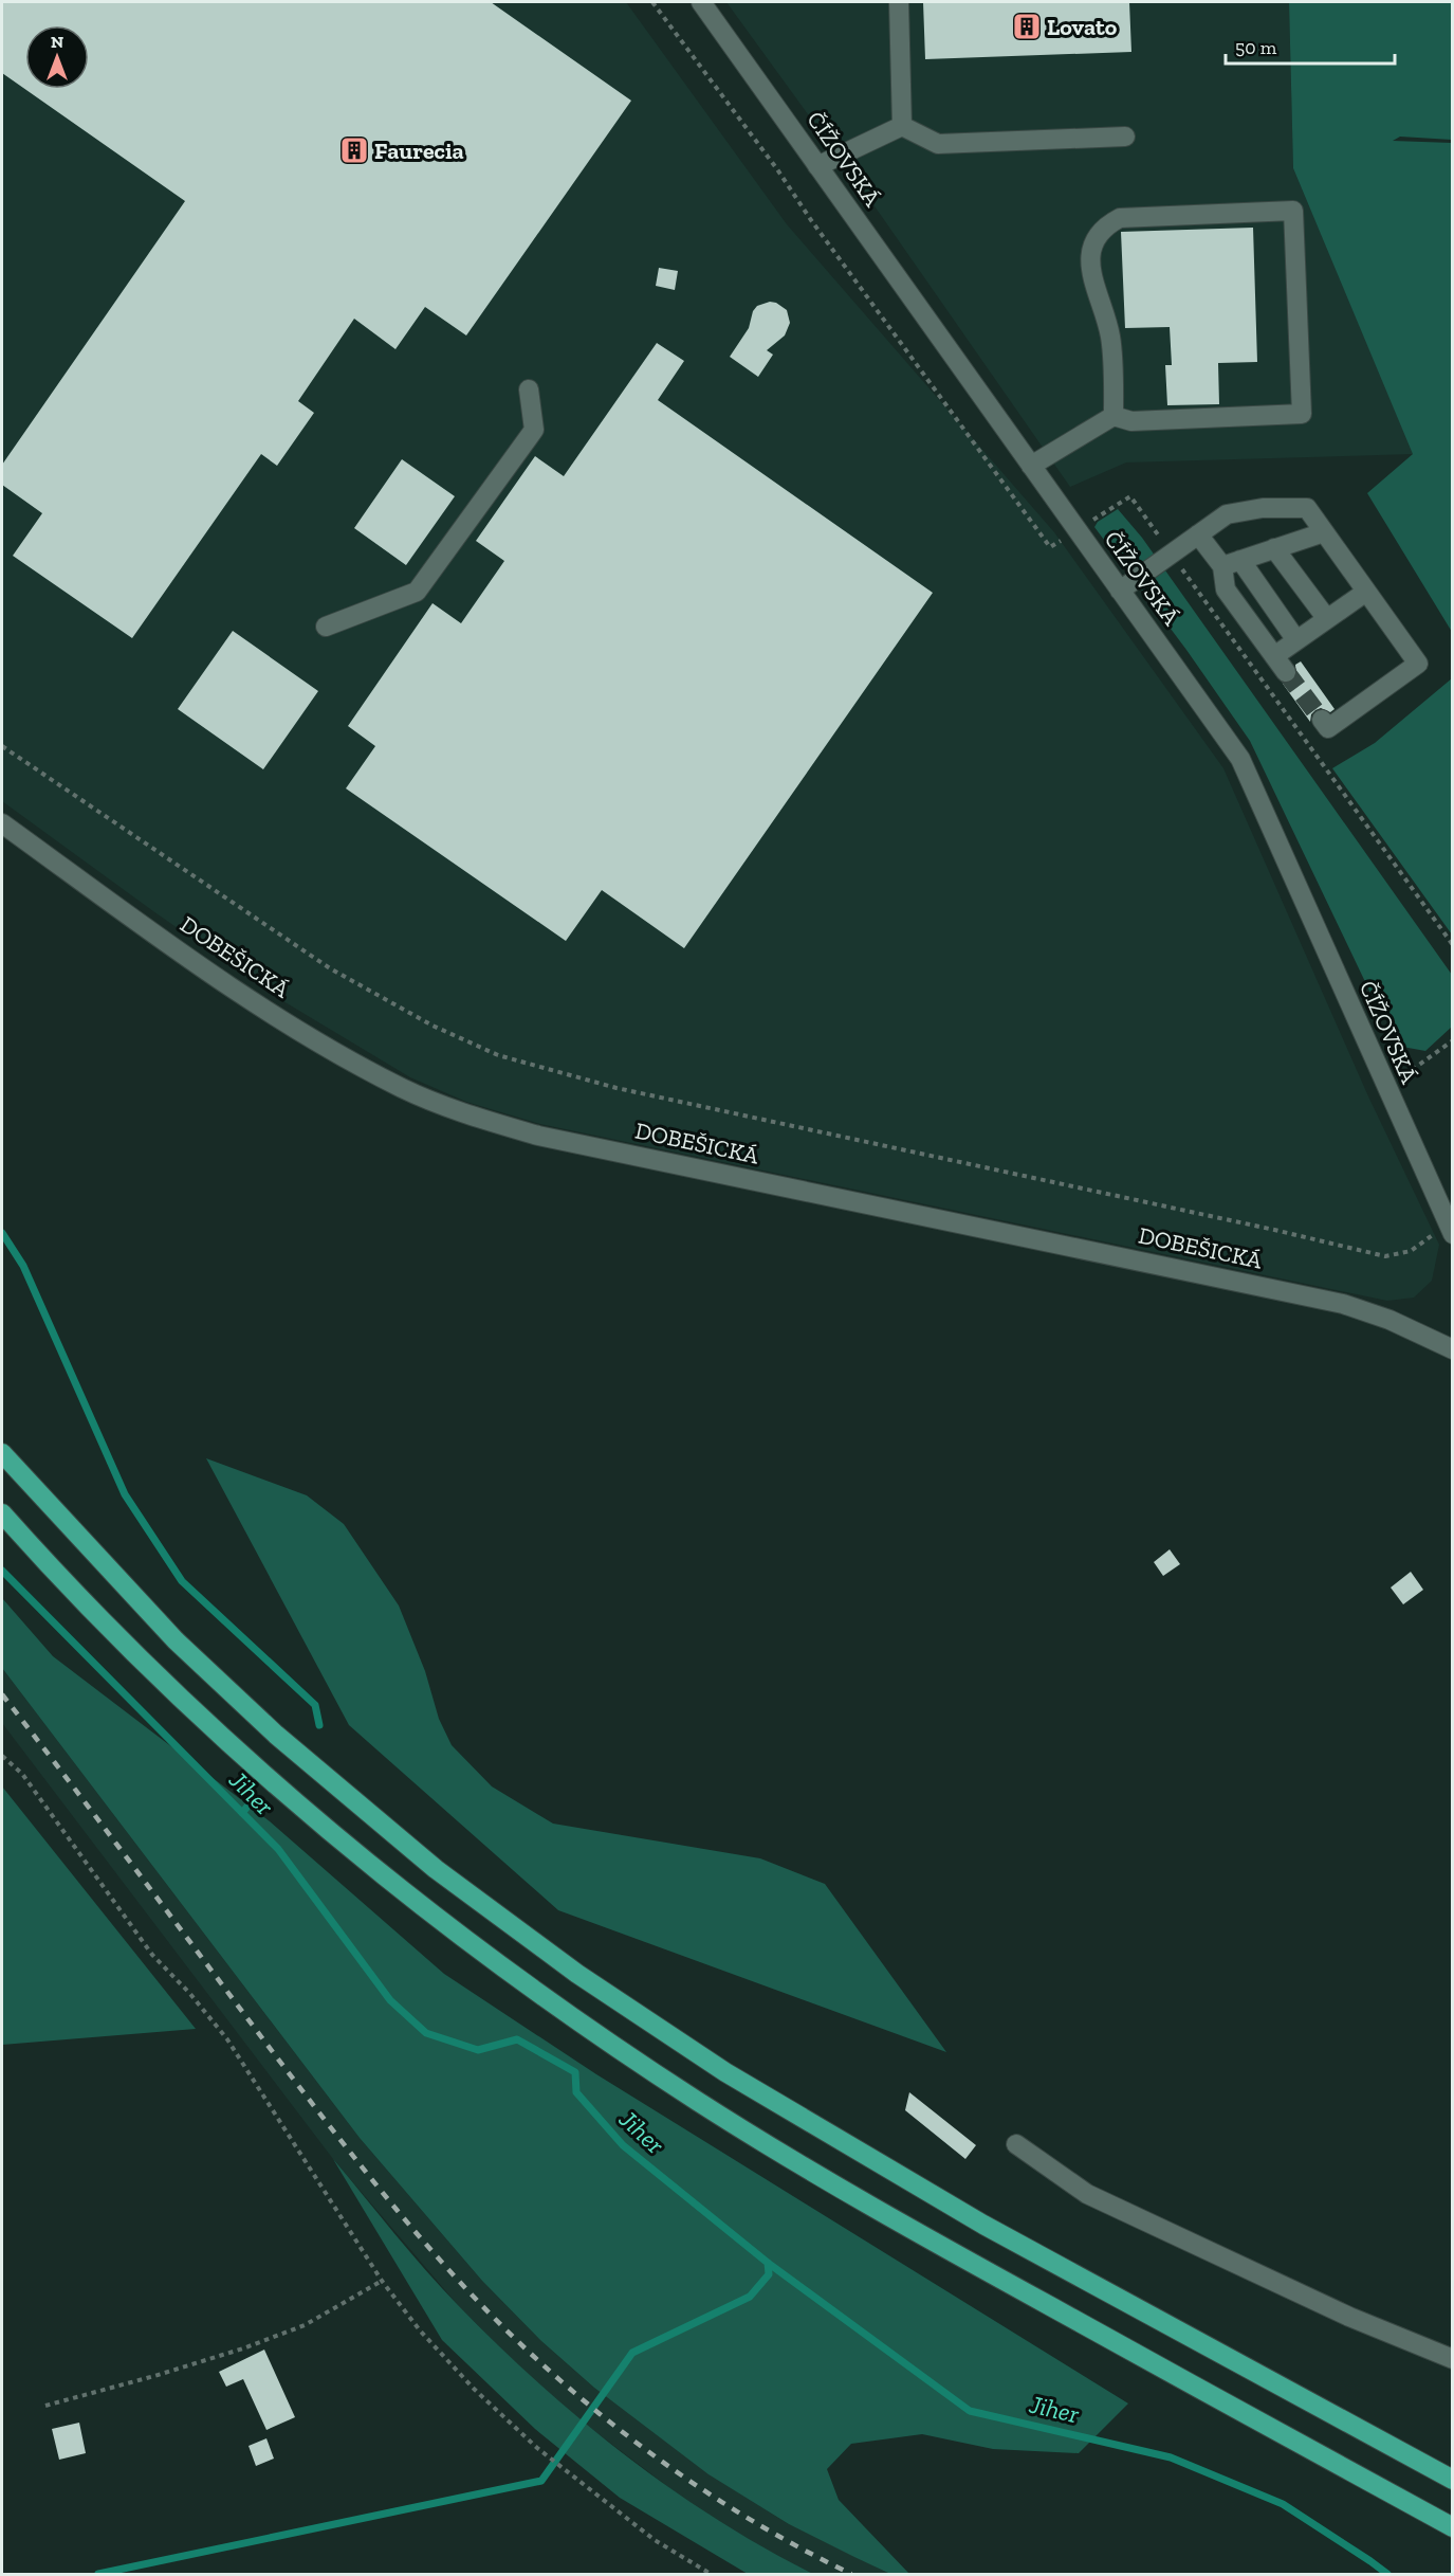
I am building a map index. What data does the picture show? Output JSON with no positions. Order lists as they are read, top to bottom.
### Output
{
  "streets": {
    "street": ["ČÍŽOVSKÁ", "DOBEŠICKÁ"]
  },
  "water": ["Jiher"],
  "places": {
    "building": ["Lovato", "Faurecia"]
  },
  "scale_bar": "50 m",
  "north": "top"
}
